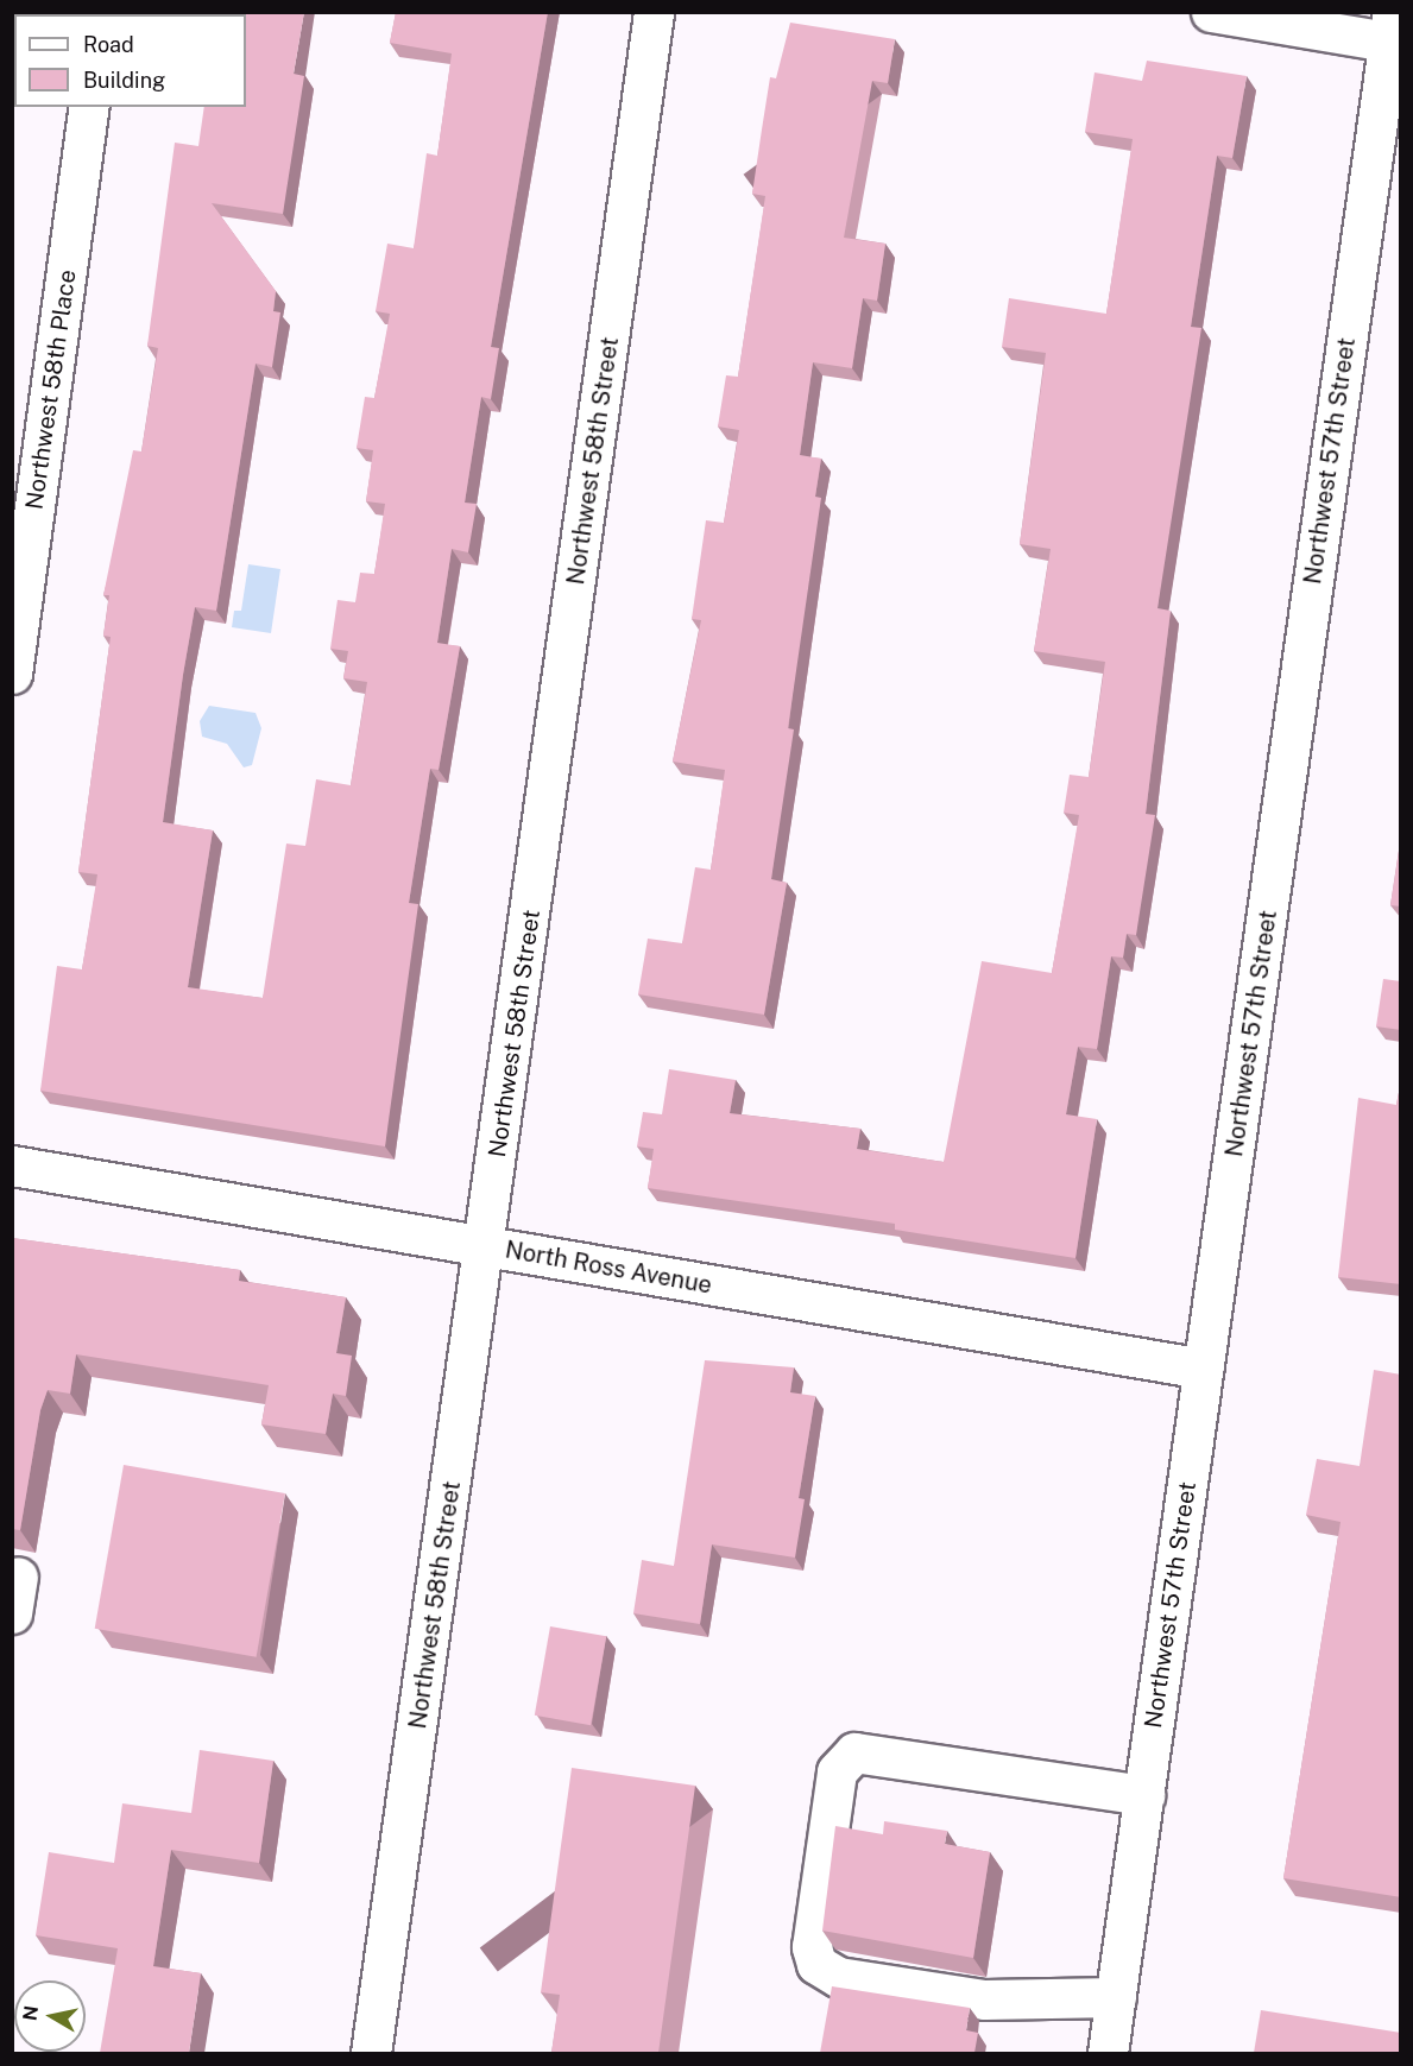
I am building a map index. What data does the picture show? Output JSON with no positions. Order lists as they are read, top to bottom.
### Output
{
  "streets": {
    "street": [
      "Northwest 58th Place",
      "Northwest 58th Street",
      "Northwest 57th Street",
      "North Ross Avenue"
    ]
  },
  "crossings": [
    ["Northwest 58th Street", "North Ross Avenue"],
    ["Northwest 57th Street", "North Ross Avenue"]
  ],
  "legend": ["Road", "Building"],
  "north": "left"
}
